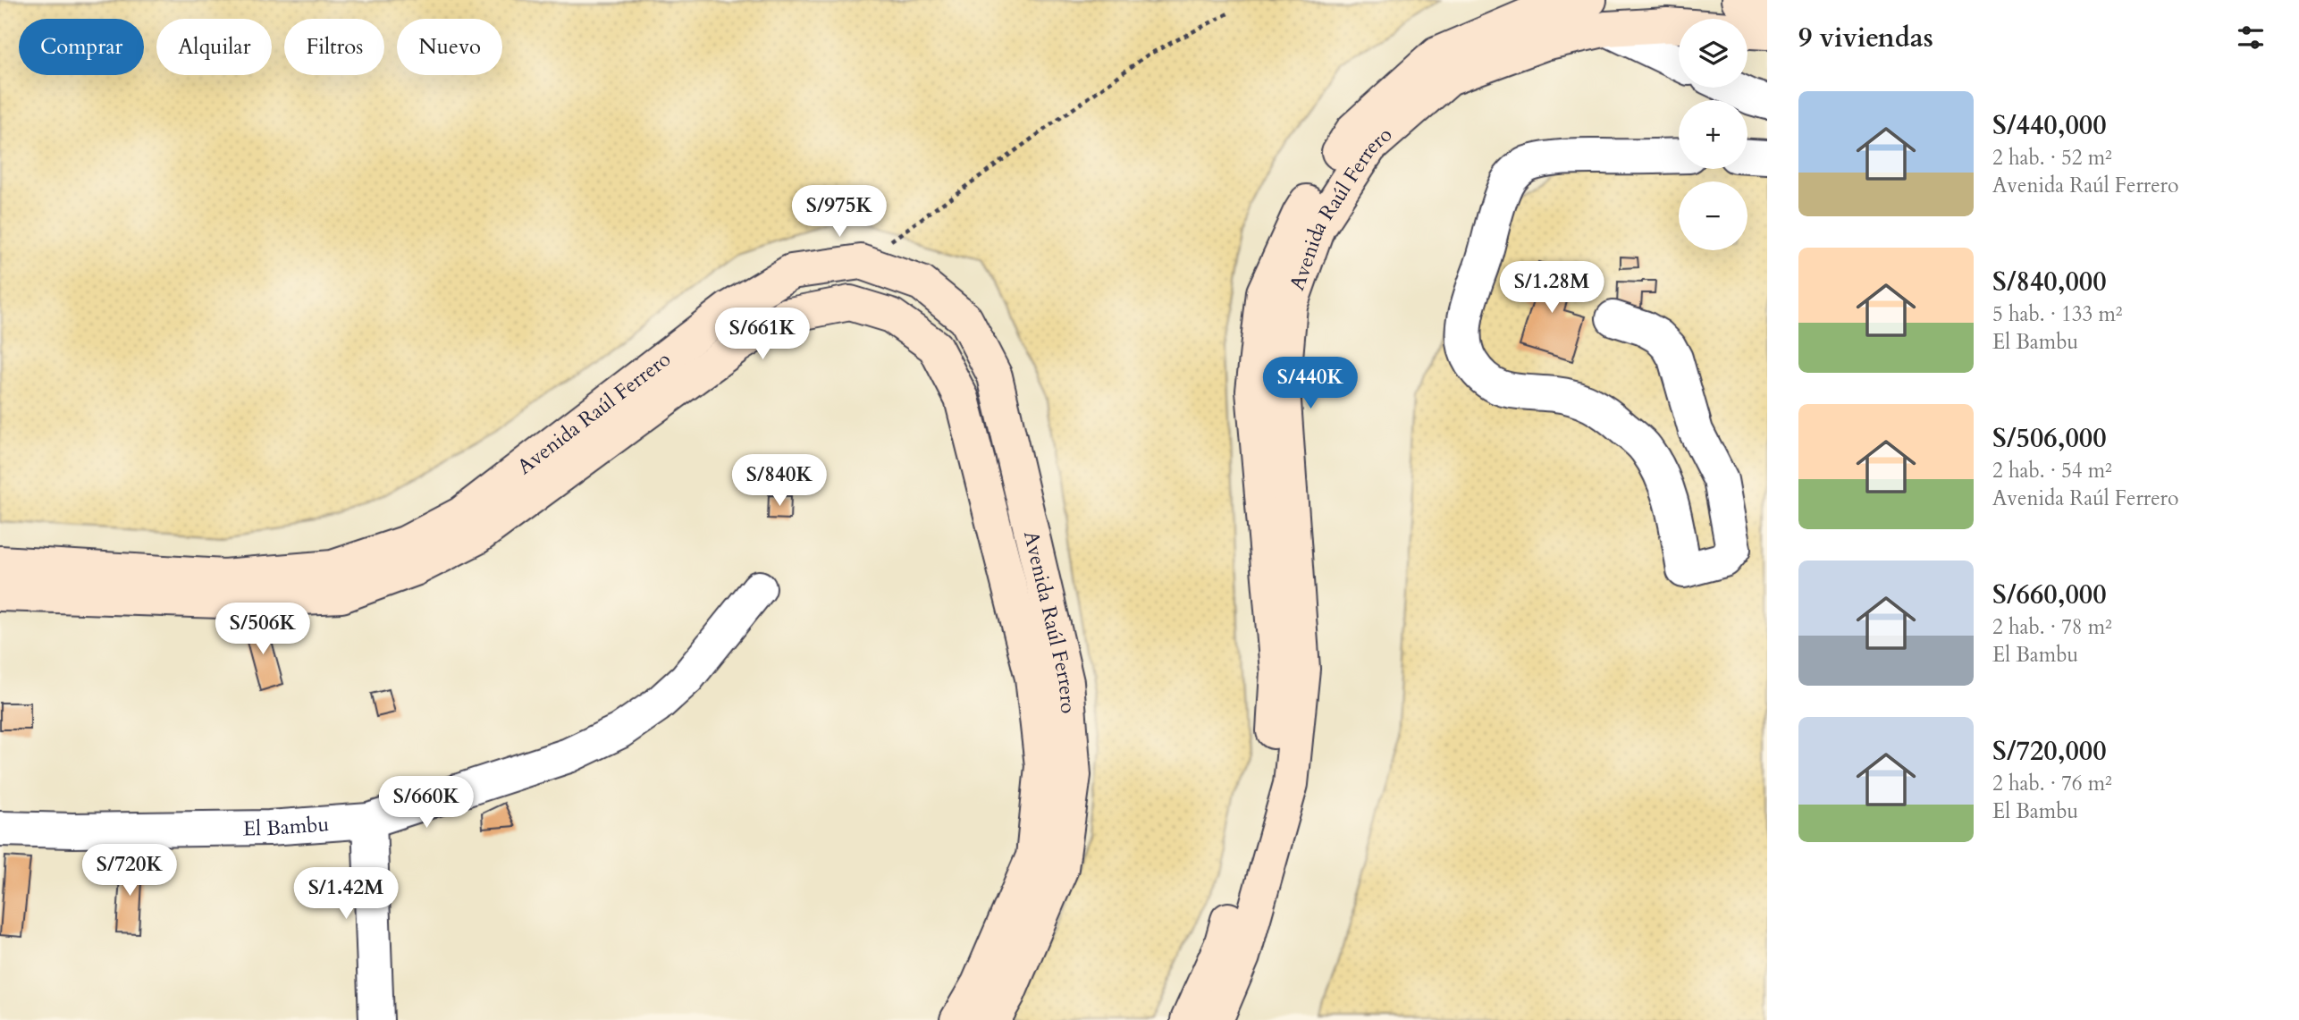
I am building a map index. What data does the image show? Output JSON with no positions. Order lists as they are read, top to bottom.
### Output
{
  "streets": {
    "main road": ["Avenida Raúl Ferrero"],
    "street": ["El Bambu"]
  },
  "page": {
    "heading": "9 viviendas",
    "map_buttons": ["+", "−"],
    "chip": [
      "Comprar",
      "Alquilar",
      "Filtros",
      "Nuevo"
    ],
    "list": [
      {
        "name": "S/440,000",
        "note": "2 hab. · 52 m² · Avenida Raúl Ferrero"
      },
      {
        "name": "S/840,000",
        "note": "5 hab. · 133 m² · El Bambu"
      },
      {
        "name": "S/506,000",
        "note": "2 hab. · 54 m² · Avenida Raúl Ferrero"
      },
      {
        "name": "S/660,000",
        "note": "2 hab. · 78 m² · El Bambu"
      },
      {
        "name": "S/720,000",
        "note": "2 hab. · 76 m² · El Bambu"
      }
    ],
    "price": [
      "S/975K",
      "S/1.28M",
      "S/661K",
      "S/440K",
      "S/840K",
      "S/506K",
      "S/660K",
      "S/720K",
      "S/1.42M"
    ]
  }
}
